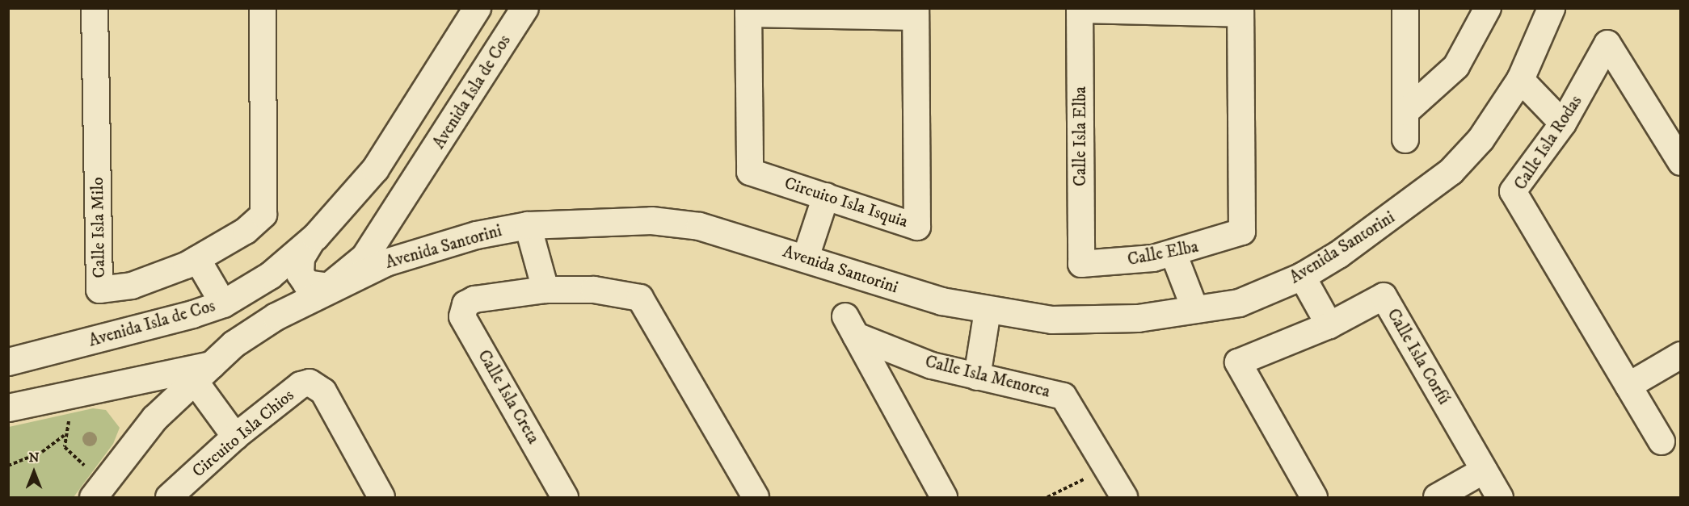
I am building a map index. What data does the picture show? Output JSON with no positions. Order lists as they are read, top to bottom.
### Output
{
  "streets": {
    "street": [
      "Avenida Isla de Cos",
      "Calle Isla Elba",
      "Calle Isla Rodas",
      "Circuito Isla Isquia",
      "Calle Isla Milo",
      "Avenida Santorini",
      "Calle Elba",
      "Calle Isla Corfú",
      "Calle Isla Menorca",
      "Calle Isla Creta",
      "Circuito Isla Chios"
    ]
  },
  "crossings": [
    ["Avenida Isla de Cos", "Avenida Santorini"],
    ["Calle Isla Elba", "Calle Elba"]
  ],
  "north": "top"
}
